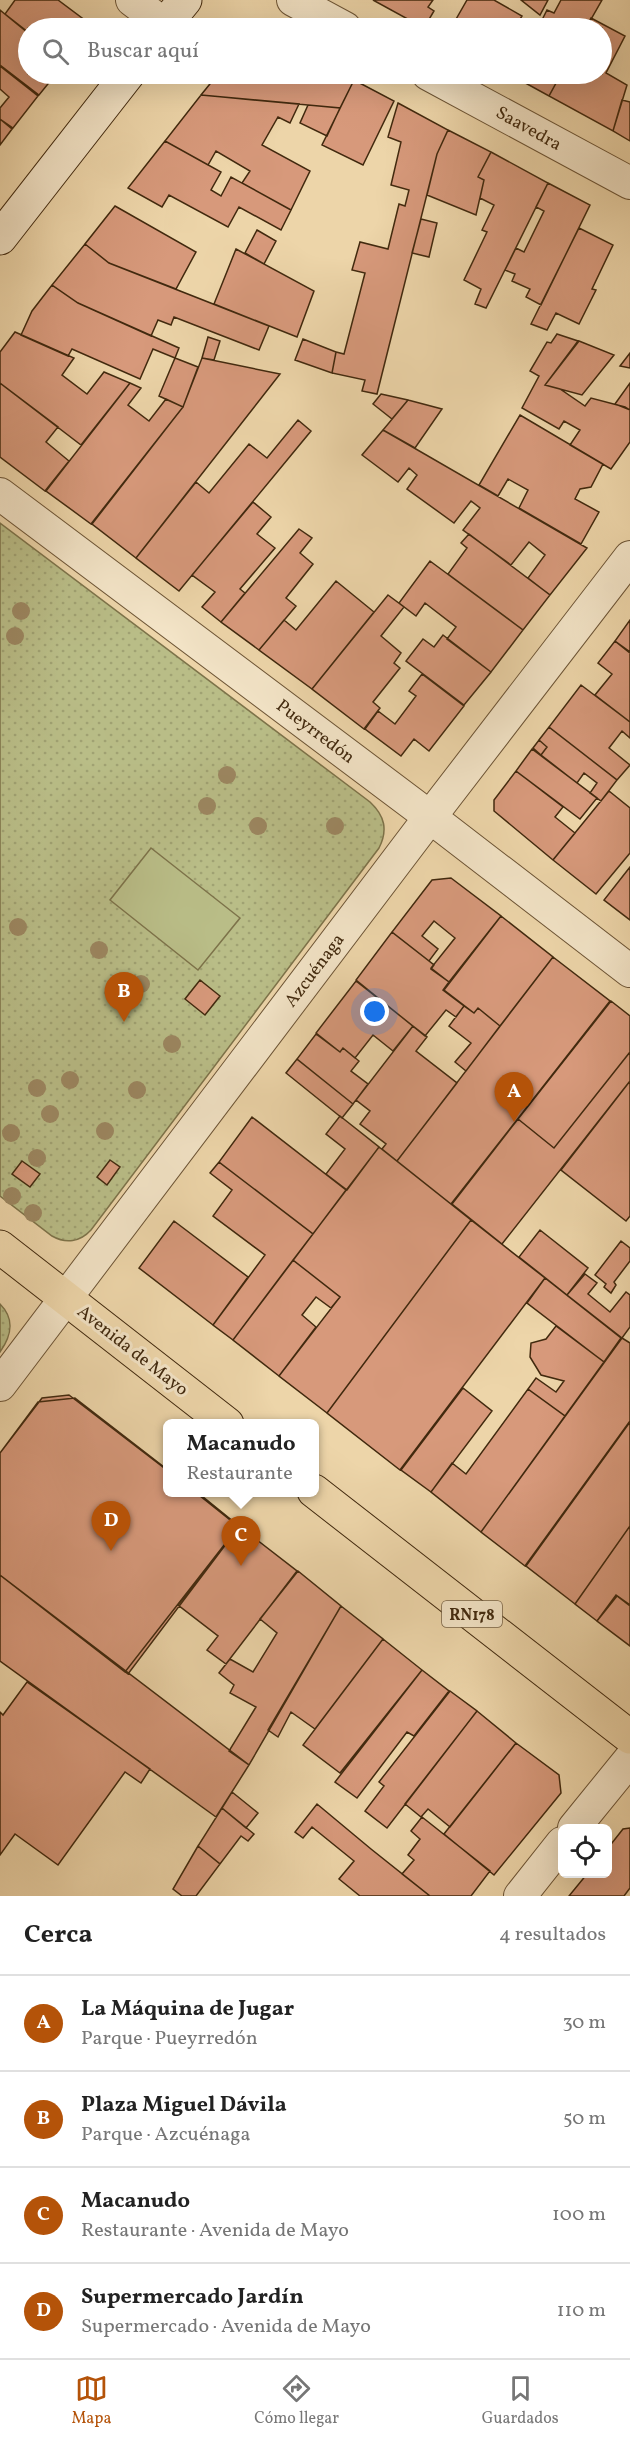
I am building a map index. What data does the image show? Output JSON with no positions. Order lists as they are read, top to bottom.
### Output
{
  "streets": {
    "main road": ["Avenida de Mayo", "RN178"],
    "street": ["Saavedra", "Pueyrredón", "Azcuénaga"]
  },
  "crossings": [
    ["Pueyrredón", "Azcuénaga"],
    ["Azcuénaga", "Avenida de Mayo"]
  ],
  "page": {
    "search": "Buscar aquí",
    "pins": [
      "B",
      "A",
      "D",
      "C"
    ],
    "popup": ["Macanudo", "Restaurante"],
    "heading": ["Cerca", "4 resultados"],
    "list": [
      {
        "mark": "A",
        "name": "La Máquina de Jugar",
        "note": "Parque · Pueyrredón",
        "value": "30 m"
      },
      {
        "mark": "B",
        "name": "Plaza Miguel Dávila",
        "note": "Parque · Azcuénaga",
        "value": "50 m"
      },
      {
        "mark": "C",
        "name": "Macanudo",
        "note": "Restaurante · Avenida de Mayo",
        "value": "100 m"
      },
      {
        "mark": "D",
        "name": "Supermercado Jardín",
        "note": "Supermercado · Avenida de Mayo",
        "value": "110 m"
      }
    ],
    "nav": ["Mapa", "Cómo llegar", "Guardados"]
  }
}
